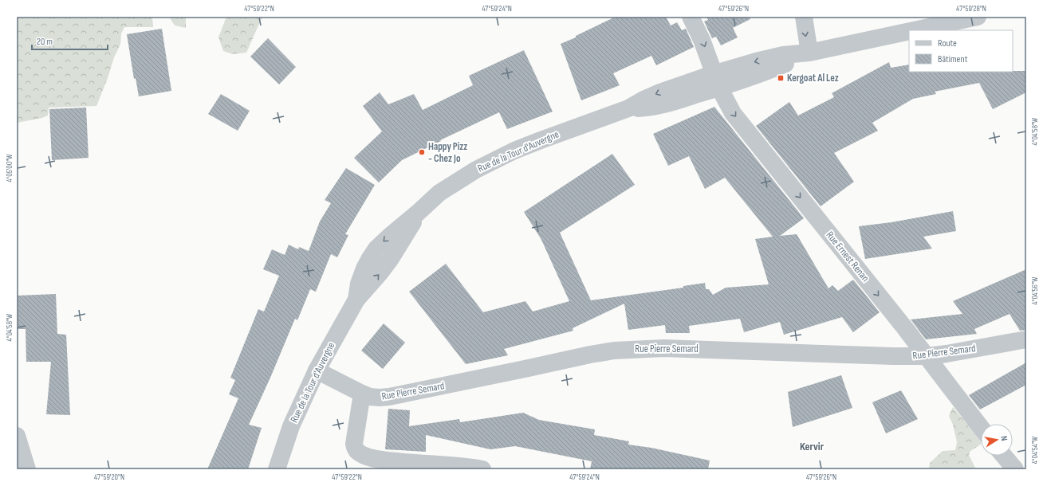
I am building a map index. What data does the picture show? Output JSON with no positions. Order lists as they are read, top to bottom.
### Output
{
  "streets": {
    "street": ["Rue de la Tour d'Auvergne", "Rue Ernest Renan", "Rue Pierre Semard"]
  },
  "crossings": [
    ["Rue de la Tour d'Auvergne", "Rue Ernest Renan"],
    ["Rue de la Tour d'Auvergne", "Rue Pierre Semard"],
    ["Rue Ernest Renan", "Rue Pierre Semard"]
  ],
  "one_way": ["Rue Ernest Renan"],
  "districts": ["Kervir"],
  "places": {
    "transit": ["Kergoat Al Lez"],
    "other": ["Happy Pizz - Chez Jo"]
  },
  "legend": ["Route", "Bâtiment"],
  "scale_bar": "20 m",
  "north": "right",
  "coordinates": [
    "47°59'22\"N",
    "47°59'24\"N",
    "47°59'26\"N",
    "47°59'28\"N",
    "4°04'58\"W",
    "4°05'00\"W",
    "4°04'56\"W",
    "4°04'54\"W",
    "47°59'20\"N"
  ]
}
